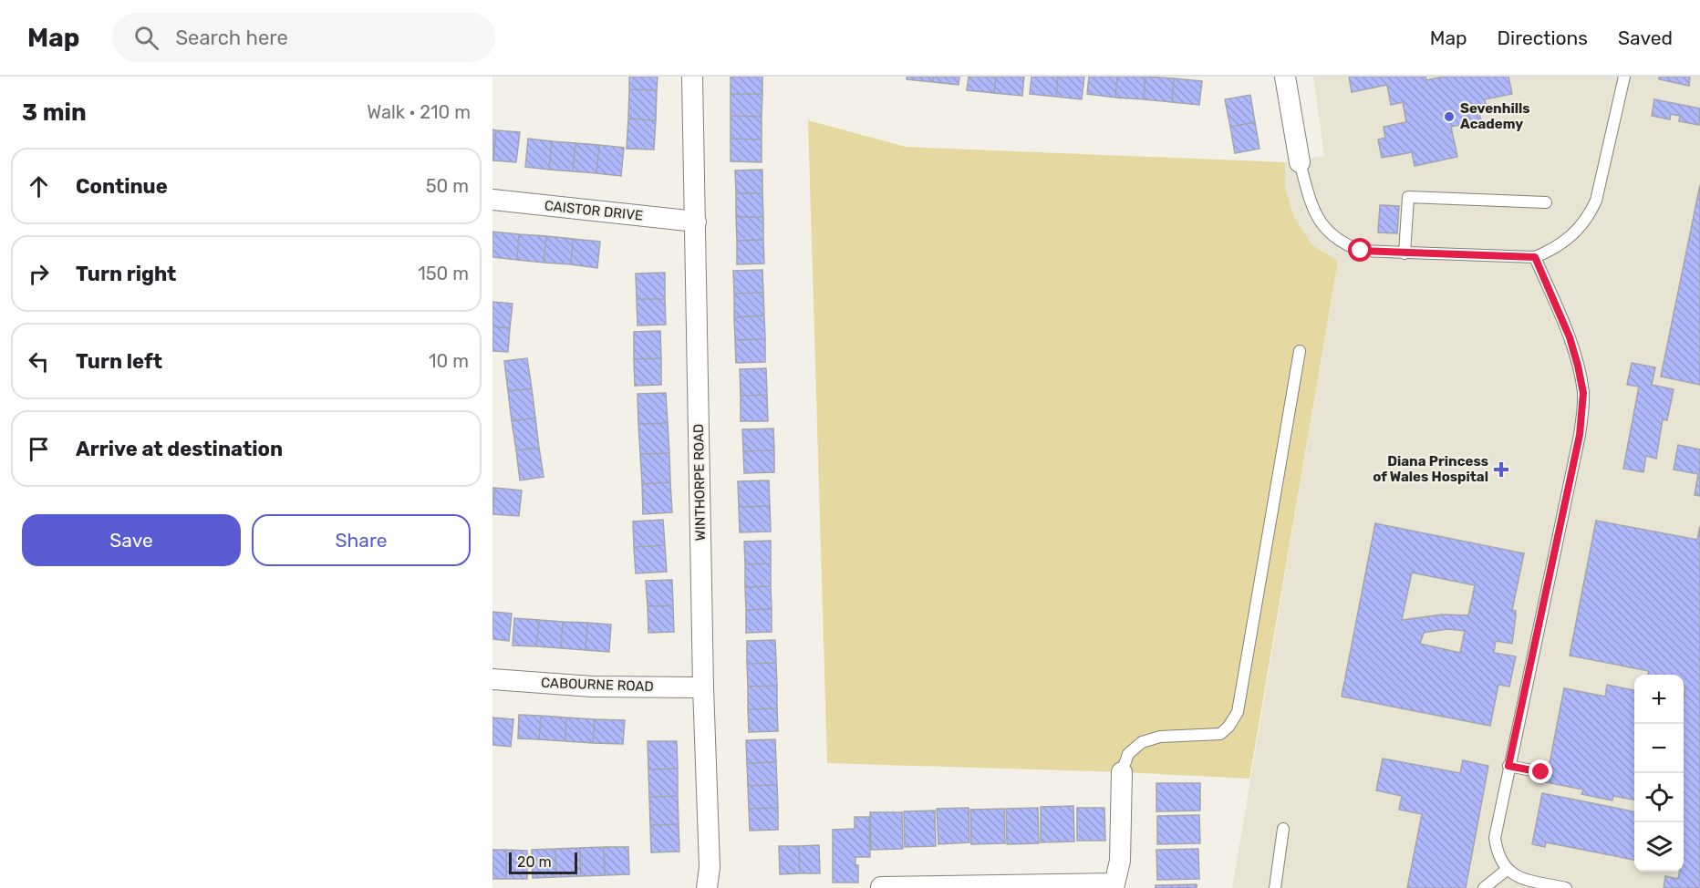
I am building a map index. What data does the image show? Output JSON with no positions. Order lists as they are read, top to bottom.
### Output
{
  "streets": {
    "street": ["CAISTOR DRIVE", "WINTHORPE ROAD", "CABOURNE ROAD"]
  },
  "crossings": [
    ["CAISTOR DRIVE", "WINTHORPE ROAD"],
    ["WINTHORPE ROAD", "CABOURNE ROAD"]
  ],
  "places": {
    "other": ["Sevenhills Academy"],
    "health": ["Diana Princess of Wales Hospital"]
  },
  "scale_bar": "20 m",
  "page": {
    "header": "Map",
    "search": "Search here",
    "nav": ["Map", "Directions", "Saved"],
    "heading": ["3 min", "Walk · 210 m"],
    "list": [
      ["Continue", "50 m"],
      ["Turn right", "150 m"],
      ["Turn left", "10 m"],
      "Arrive at destination"
    ],
    "buttons": ["Save", "Share"],
    "map_buttons": ["+", "−"],
    "scale": "20 m"
  }
}
